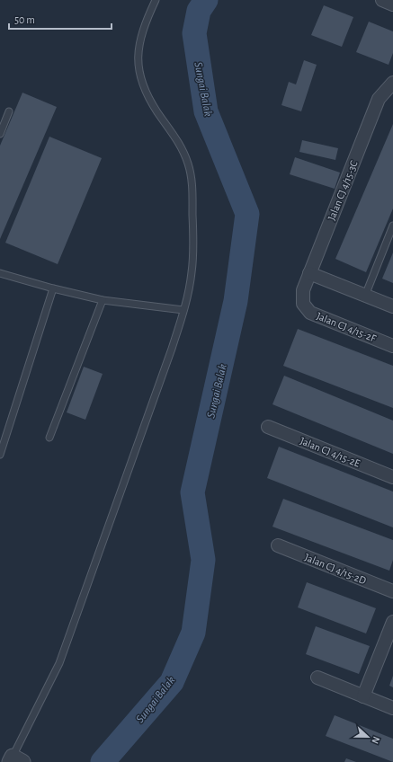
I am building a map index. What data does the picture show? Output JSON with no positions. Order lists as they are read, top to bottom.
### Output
{
  "streets": {
    "street": [
      "Jalan CJ 4/15-3C",
      "Jalan CJ 4/15-2F",
      "Jalan CJ 4/15-2E",
      "Jalan CJ 4/15-2D"
    ]
  },
  "crossings": [
    ["Jalan CJ 4/15-3C", "Jalan CJ 4/15-2F"]
  ],
  "water": ["Sungai Balak"],
  "scale_bar": "50 m",
  "north": "right"
}
